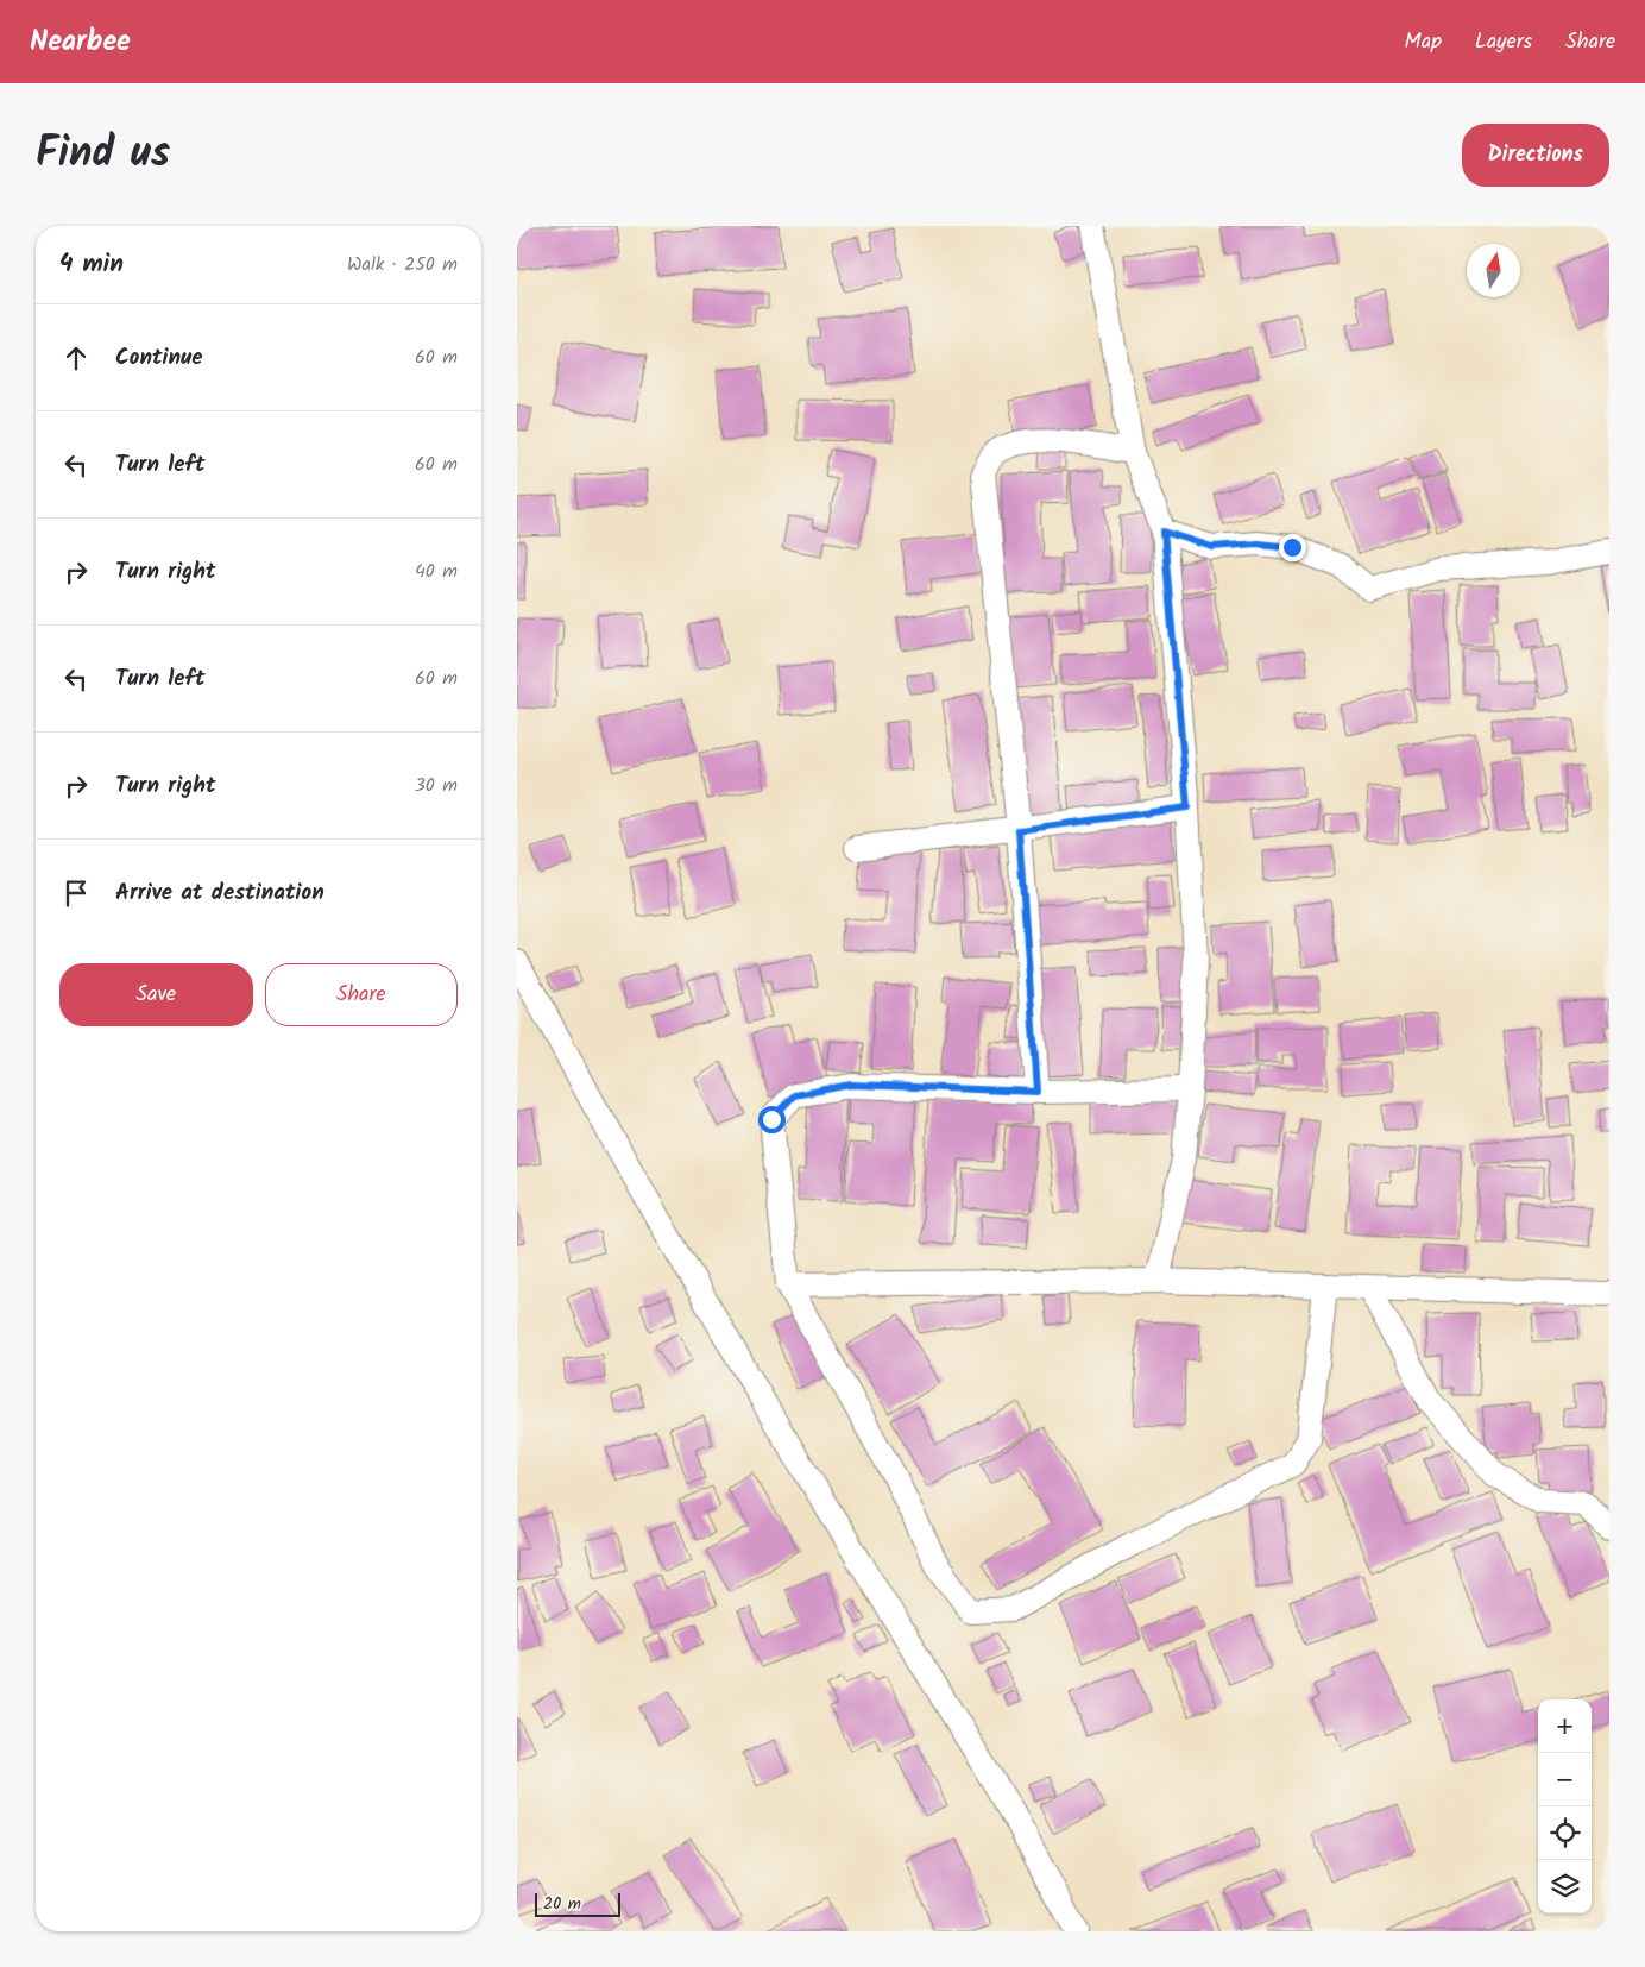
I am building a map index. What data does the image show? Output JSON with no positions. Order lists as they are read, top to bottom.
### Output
{
  "scale_bar": "20 m",
  "north": "top",
  "page": {
    "header": "Nearbee",
    "nav": ["Map", "Layers", "Share"],
    "title": "Find us",
    "buttons": [
      "Directions",
      ["Save", "Share"]
    ],
    "heading": ["4 min", "Walk · 250 m"],
    "list": [
      ["Continue", "60 m"],
      ["Turn left", "60 m"],
      ["Turn right", "40 m"],
      ["Turn left", "60 m"],
      ["Turn right", "30 m"],
      "Arrive at destination"
    ],
    "map_buttons": ["+", "−"],
    "scale": "20 m"
  }
}
